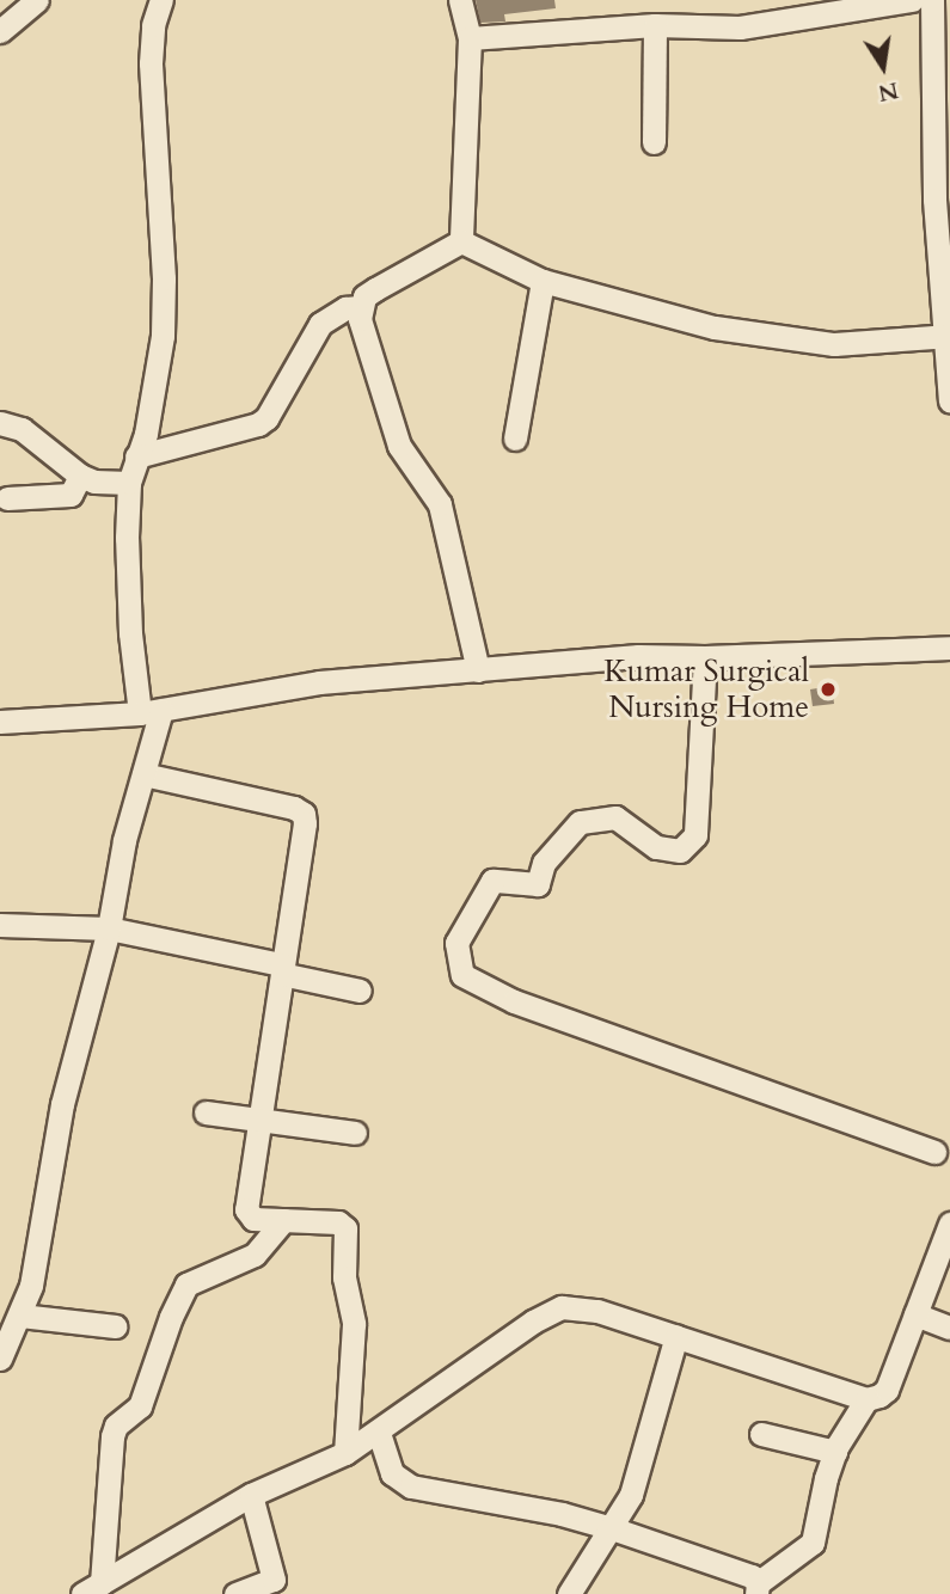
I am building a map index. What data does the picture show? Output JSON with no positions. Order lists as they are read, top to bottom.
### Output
{
  "places": ["Kumar Surgical Nursing Home"],
  "north": "bottom"
}
